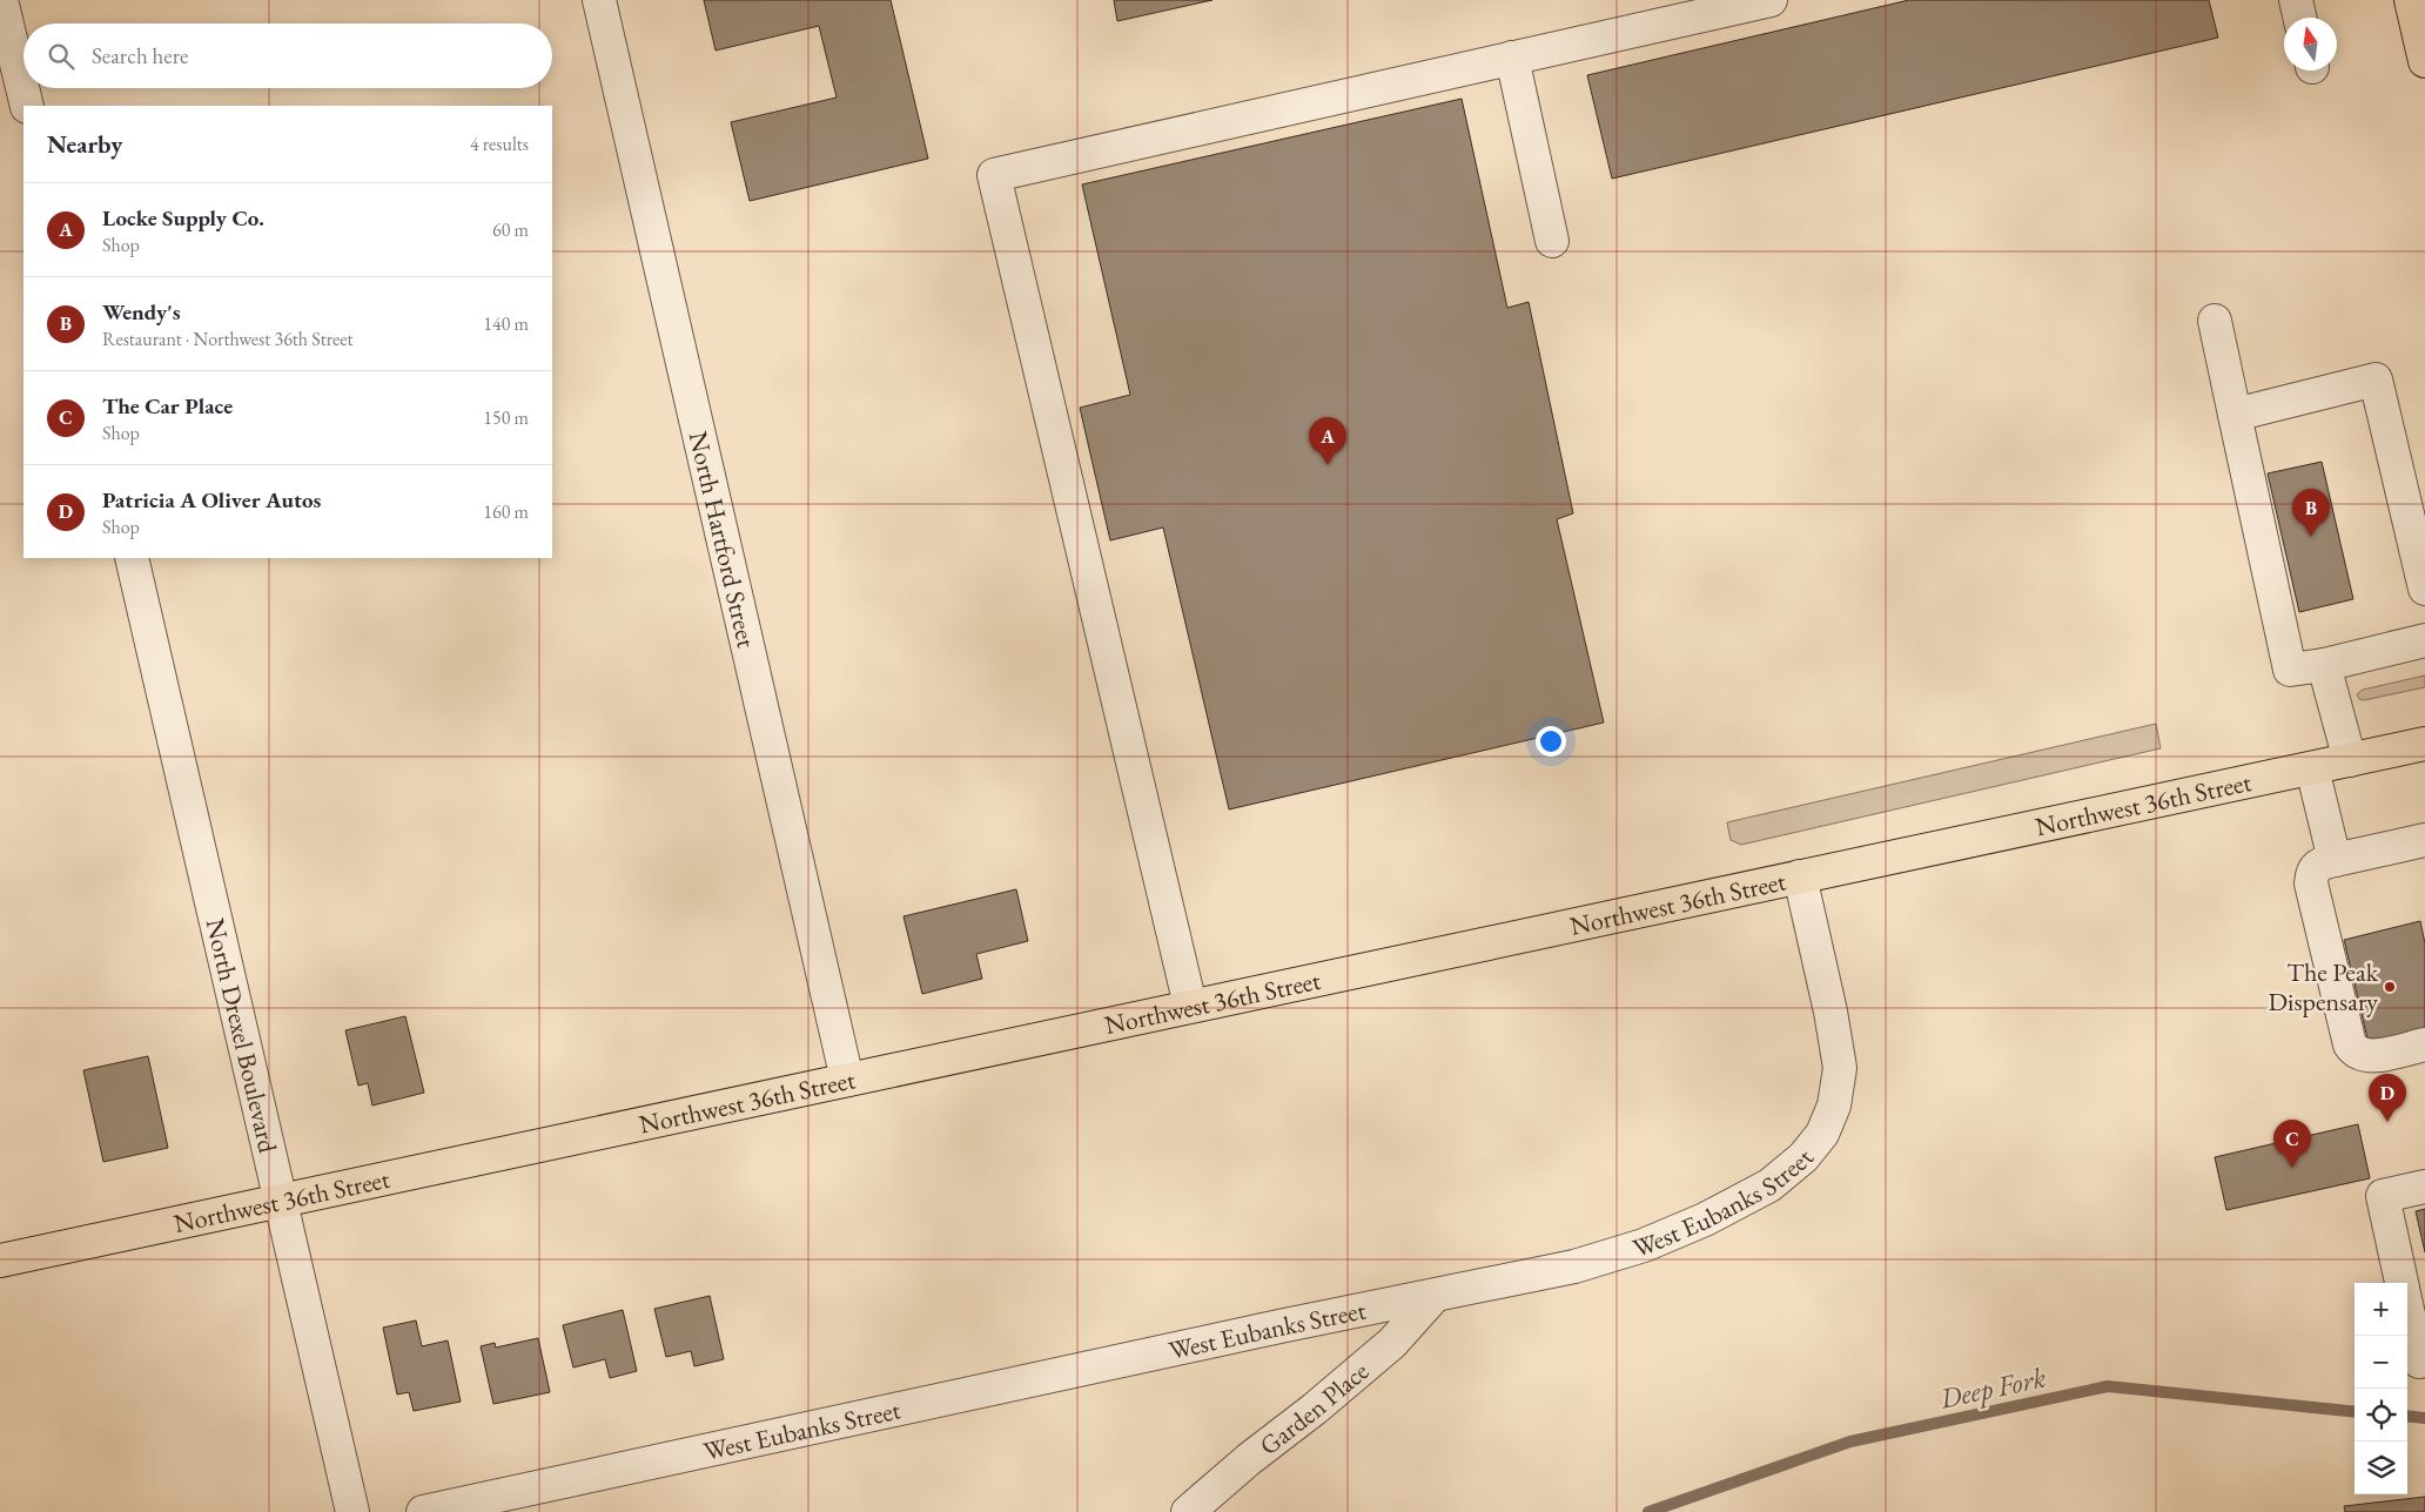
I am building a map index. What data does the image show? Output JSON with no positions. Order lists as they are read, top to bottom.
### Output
{
  "streets": {
    "main road": ["Northwest 36th Street"],
    "street": [
      "North Hartford Street",
      "North Drexel Boulevard",
      "West Eubanks Street",
      "Garden Place"
    ]
  },
  "crossings": [
    ["North Hartford Street", "Northwest 36th Street"],
    ["Northwest 36th Street", "North Drexel Boulevard"],
    ["Northwest 36th Street", "West Eubanks Street"],
    ["West Eubanks Street", "Garden Place"]
  ],
  "water": ["Deep Fork"],
  "places": ["The Peak Dispensary"],
  "north": "top",
  "page": {
    "search": "Search here",
    "heading": ["Nearby", "4 results"],
    "list": [
      {
        "mark": "A",
        "name": "Locke Supply Co.",
        "note": "Shop",
        "value": "60 m"
      },
      {
        "mark": "B",
        "name": "Wendy's",
        "note": "Restaurant · Northwest 36th Street",
        "value": "140 m"
      },
      {
        "mark": "C",
        "name": "The Car Place",
        "note": "Shop",
        "value": "150 m"
      },
      {
        "mark": "D",
        "name": "Patricia A Oliver Autos",
        "note": "Shop",
        "value": "160 m"
      }
    ],
    "pins": [
      "A",
      "B",
      "D",
      "C"
    ],
    "map_buttons": ["+", "−"]
  }
}
